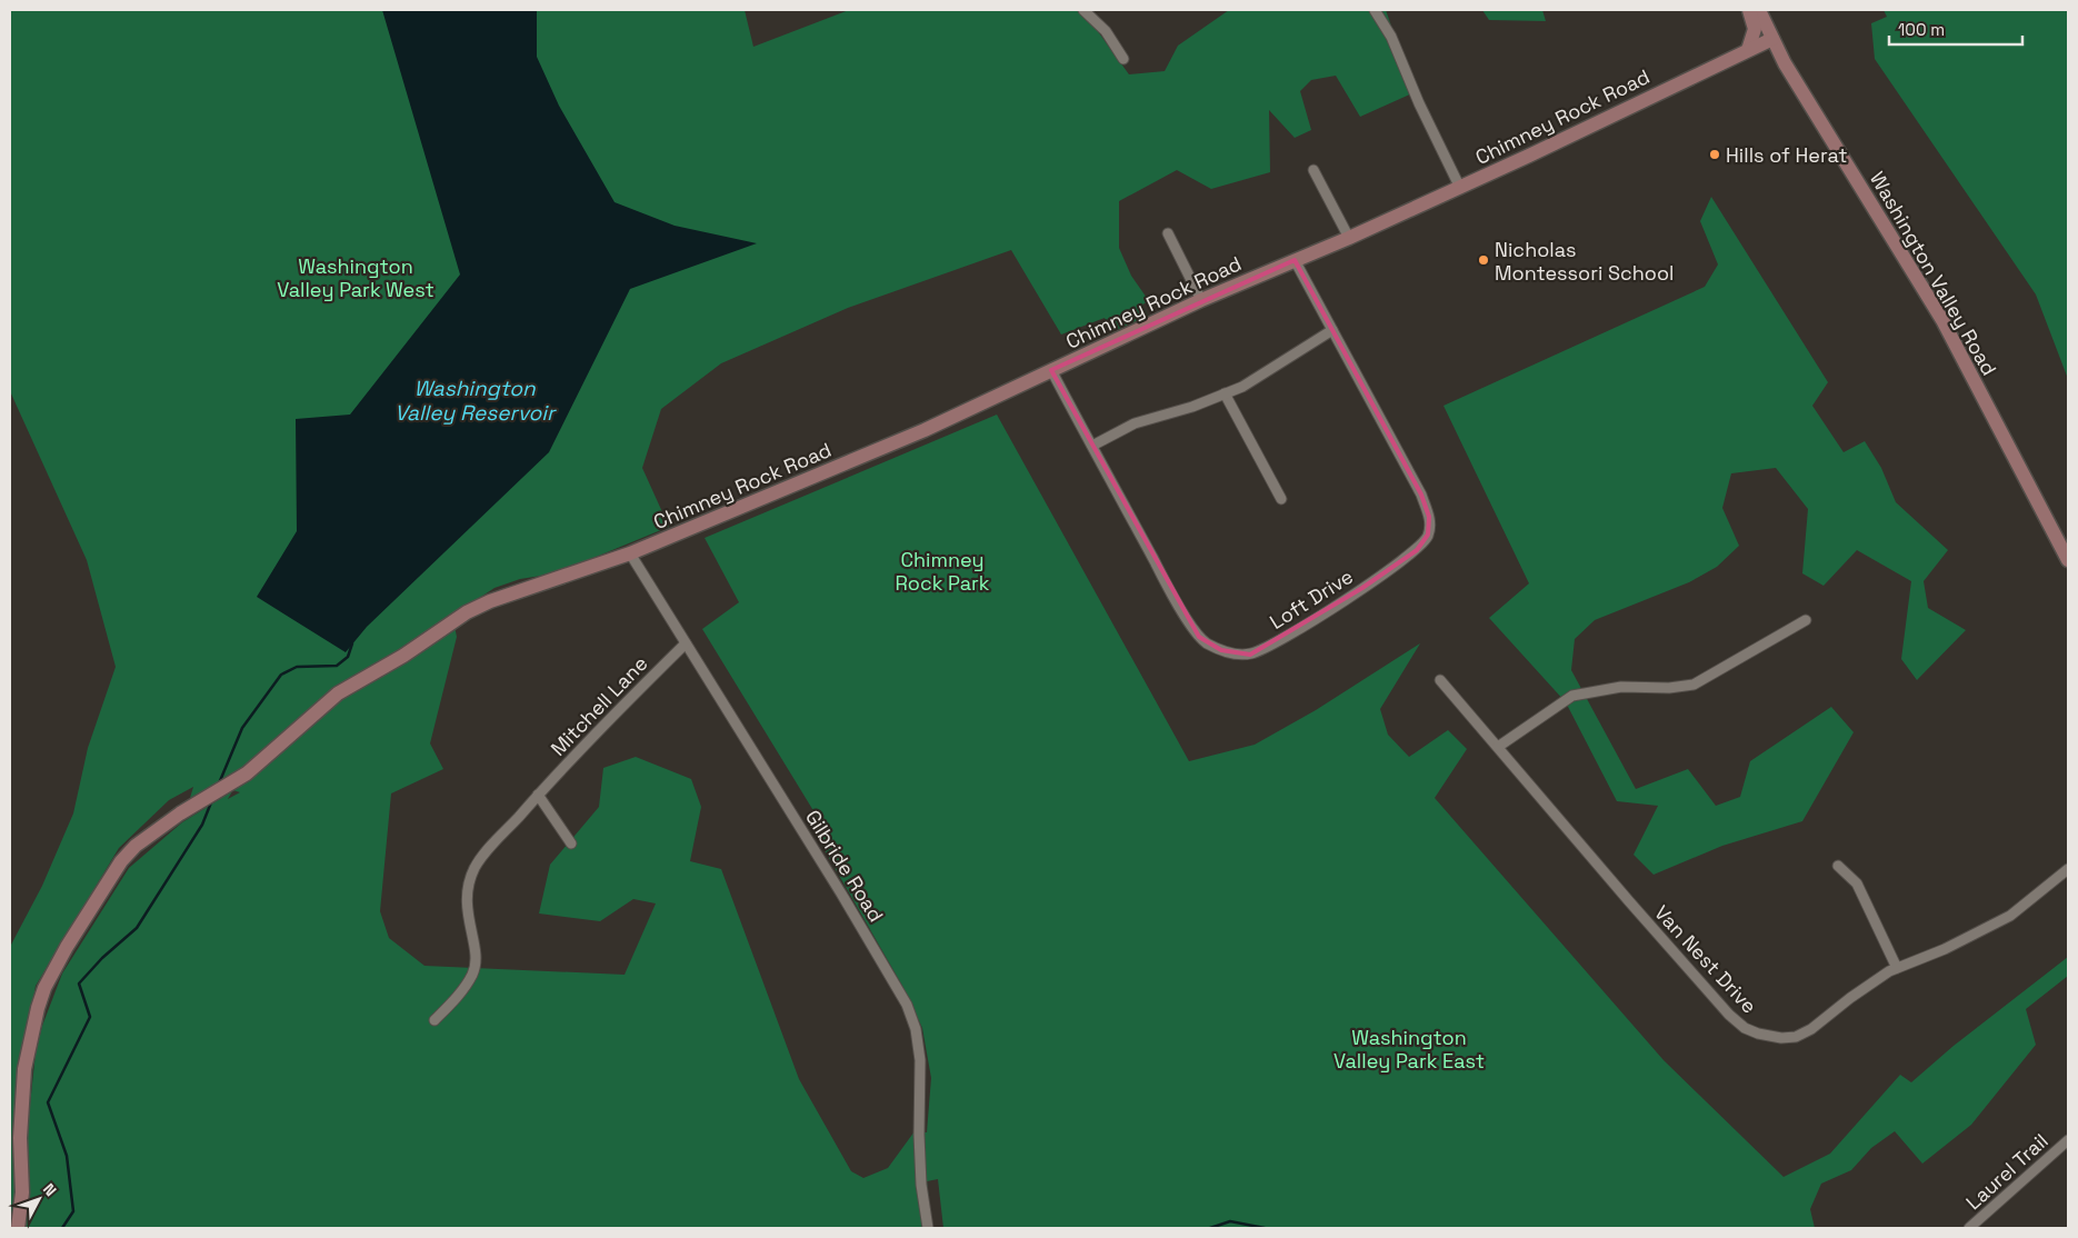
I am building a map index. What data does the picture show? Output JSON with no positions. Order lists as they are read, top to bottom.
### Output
{
  "streets": {
    "street": [
      "Chimney Rock Road",
      "Washington Valley Road",
      "Loft Drive",
      "Mitchell Lane",
      "Gilbride Road",
      "Van Nest Drive",
      "Laurel Trail"
    ]
  },
  "crossings": [
    ["Chimney Rock Road", "Washington Valley Road"],
    ["Chimney Rock Road", "Loft Drive"],
    ["Chimney Rock Road", "Gilbride Road"],
    ["Mitchell Lane", "Gilbride Road"]
  ],
  "water": ["Washington Valley Reservoir"],
  "parks": ["Washington Valley Park West", "Chimney Rock Park", "Washington Valley Park East"],
  "places": ["Hills of Herat", "Nicholas Montessori School"],
  "scale_bar": "100 m",
  "north": "top right"
}
